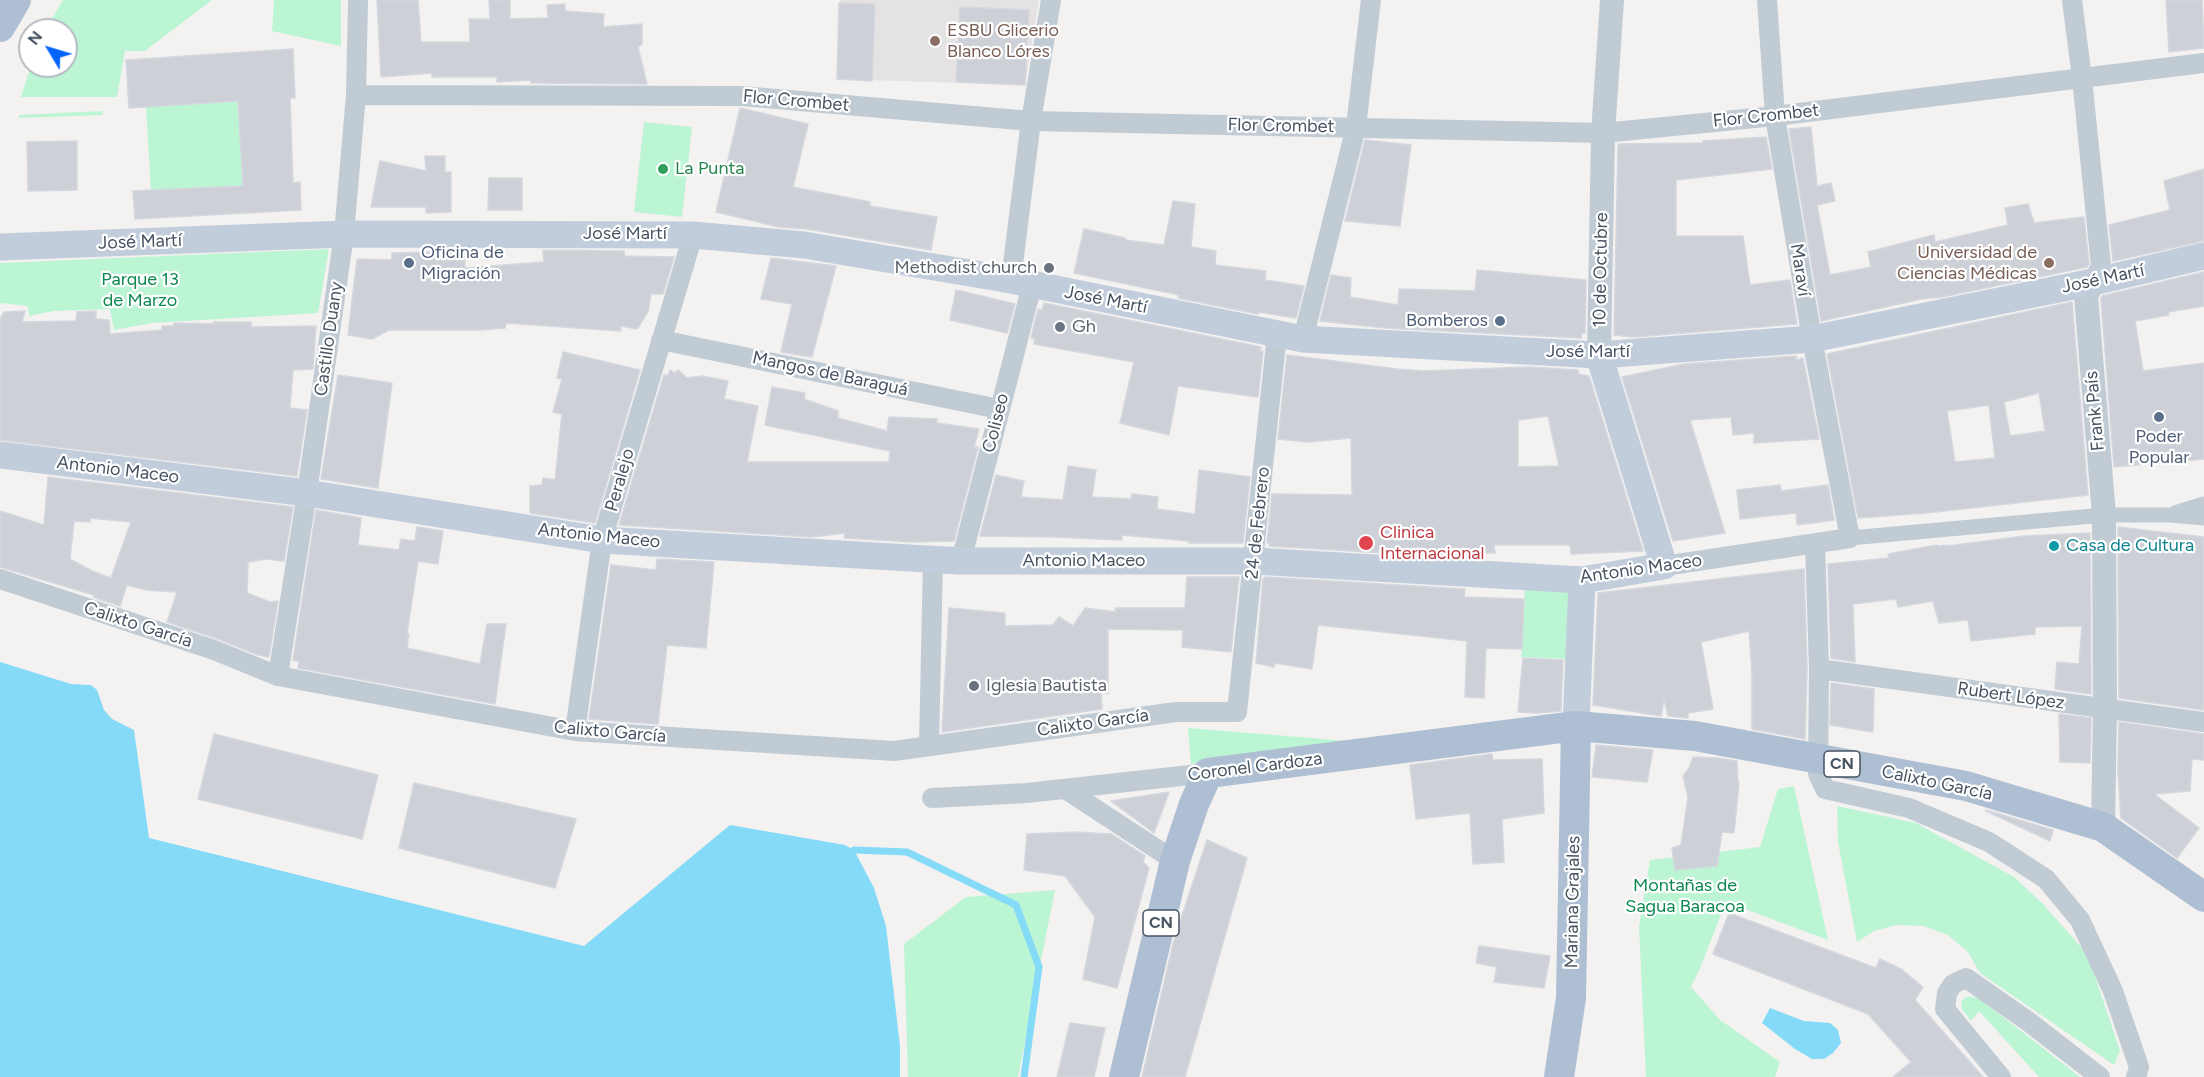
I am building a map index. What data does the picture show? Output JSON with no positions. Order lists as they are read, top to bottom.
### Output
{
  "streets": {
    "main road": [
      "José Martí",
      "10 de Octubre",
      "Antonio Maceo",
      "Calixto García",
      "CN",
      "Coronel Cardoza",
      "Mariana Grajales"
    ],
    "street": [
      "Flor Crombet",
      "Maraví",
      "Castillo Duany",
      "Mangos de Baraguá",
      "Frank País",
      "Coliseo",
      "Peralejo",
      "24 de Febrero",
      "Rubert López"
    ]
  },
  "crossings": [
    ["Flor Crombet", "10 de Octubre"],
    ["Flor Crombet", "Maraví"],
    ["Flor Crombet", "Castillo Duany"],
    ["Flor Crombet", "Frank País"],
    ["Flor Crombet", "Coliseo"],
    ["Flor Crombet", "24 de Febrero"],
    ["José Martí", "10 de Octubre"],
    ["José Martí", "Maraví"],
    ["José Martí", "Castillo Duany"],
    ["José Martí", "Frank País"],
    ["José Martí", "Coliseo"],
    ["José Martí", "Peralejo"],
    ["José Martí", "24 de Febrero"],
    ["10 de Octubre", "Antonio Maceo"],
    ["Maraví", "Antonio Maceo"],
    ["Castillo Duany", "Antonio Maceo"],
    ["Castillo Duany", "Calixto García"],
    ["Mangos de Baraguá", "Coliseo"],
    ["Mangos de Baraguá", "Peralejo"],
    ["Frank País", "Antonio Maceo"],
    ["Frank País", "Calixto García"],
    ["Frank País", "Rubert López"],
    ["Coliseo", "Antonio Maceo"],
    ["Antonio Maceo", "Peralejo"],
    ["Antonio Maceo", "24 de Febrero"],
    ["Peralejo", "Calixto García"],
    ["24 de Febrero", "Calixto García"],
    ["Calixto García", "Coronel Cardoza"],
    ["Calixto García", "Mariana Grajales"],
    ["CN", "Coronel Cardoza"],
    ["Coronel Cardoza", "Mariana Grajales"]
  ],
  "parks": ["Parque 13 de Marzo", "Montañas de Sagua Baracoa"],
  "places": [
    "ESBU Glicerio Blanco Lóres",
    "La Punta",
    "Oficina de Migración",
    "Universidad de Ciencias Médicas",
    "Methodist church",
    "Bomberos",
    "Gh",
    "Poder Popular",
    "Clinica Internacional",
    "Casa de Cultura",
    "Iglesia Bautista"
  ],
  "north": "top left"
}
